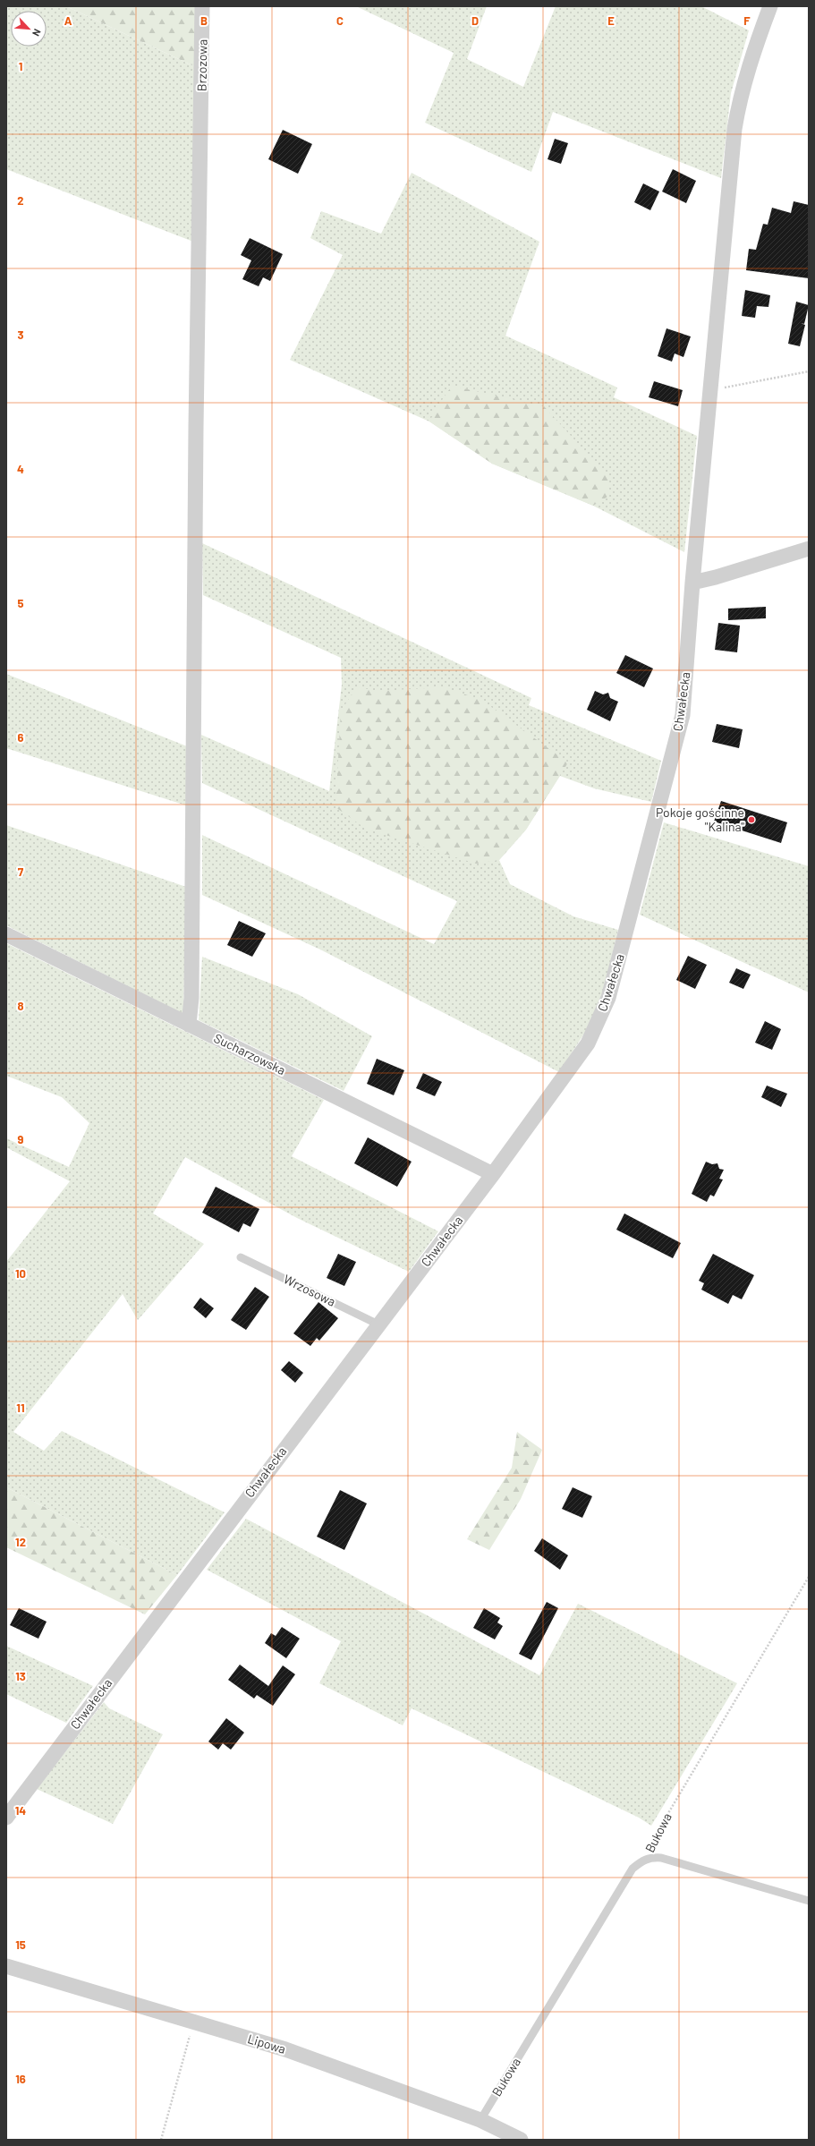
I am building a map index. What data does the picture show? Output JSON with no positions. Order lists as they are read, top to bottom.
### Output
{
  "streets": {
    "street": [
      "Brzozowa",
      "Chwałecka",
      "Sucharzowska",
      "Lipowa"
    ],
    "lane": ["Wrzosowa", "Bukowa"]
  },
  "crossings": [
    ["Brzozowa", "Sucharzowska"],
    ["Chwałecka", "Sucharzowska"],
    ["Chwałecka", "Wrzosowa"],
    ["Bukowa", "Lipowa"]
  ],
  "places": ["Pokoje gościnne \"Kalina\""],
  "north": "bottom right",
  "grid": {
    "columns": [
      "A",
      "B",
      "C",
      "D",
      "E",
      "F"
    ],
    "rows": [
      "1",
      "2",
      "3",
      "4",
      "5",
      "6",
      "7",
      "8",
      "9",
      "10",
      "11",
      "12",
      "13",
      "14",
      "15",
      "16"
    ]
  }
}
